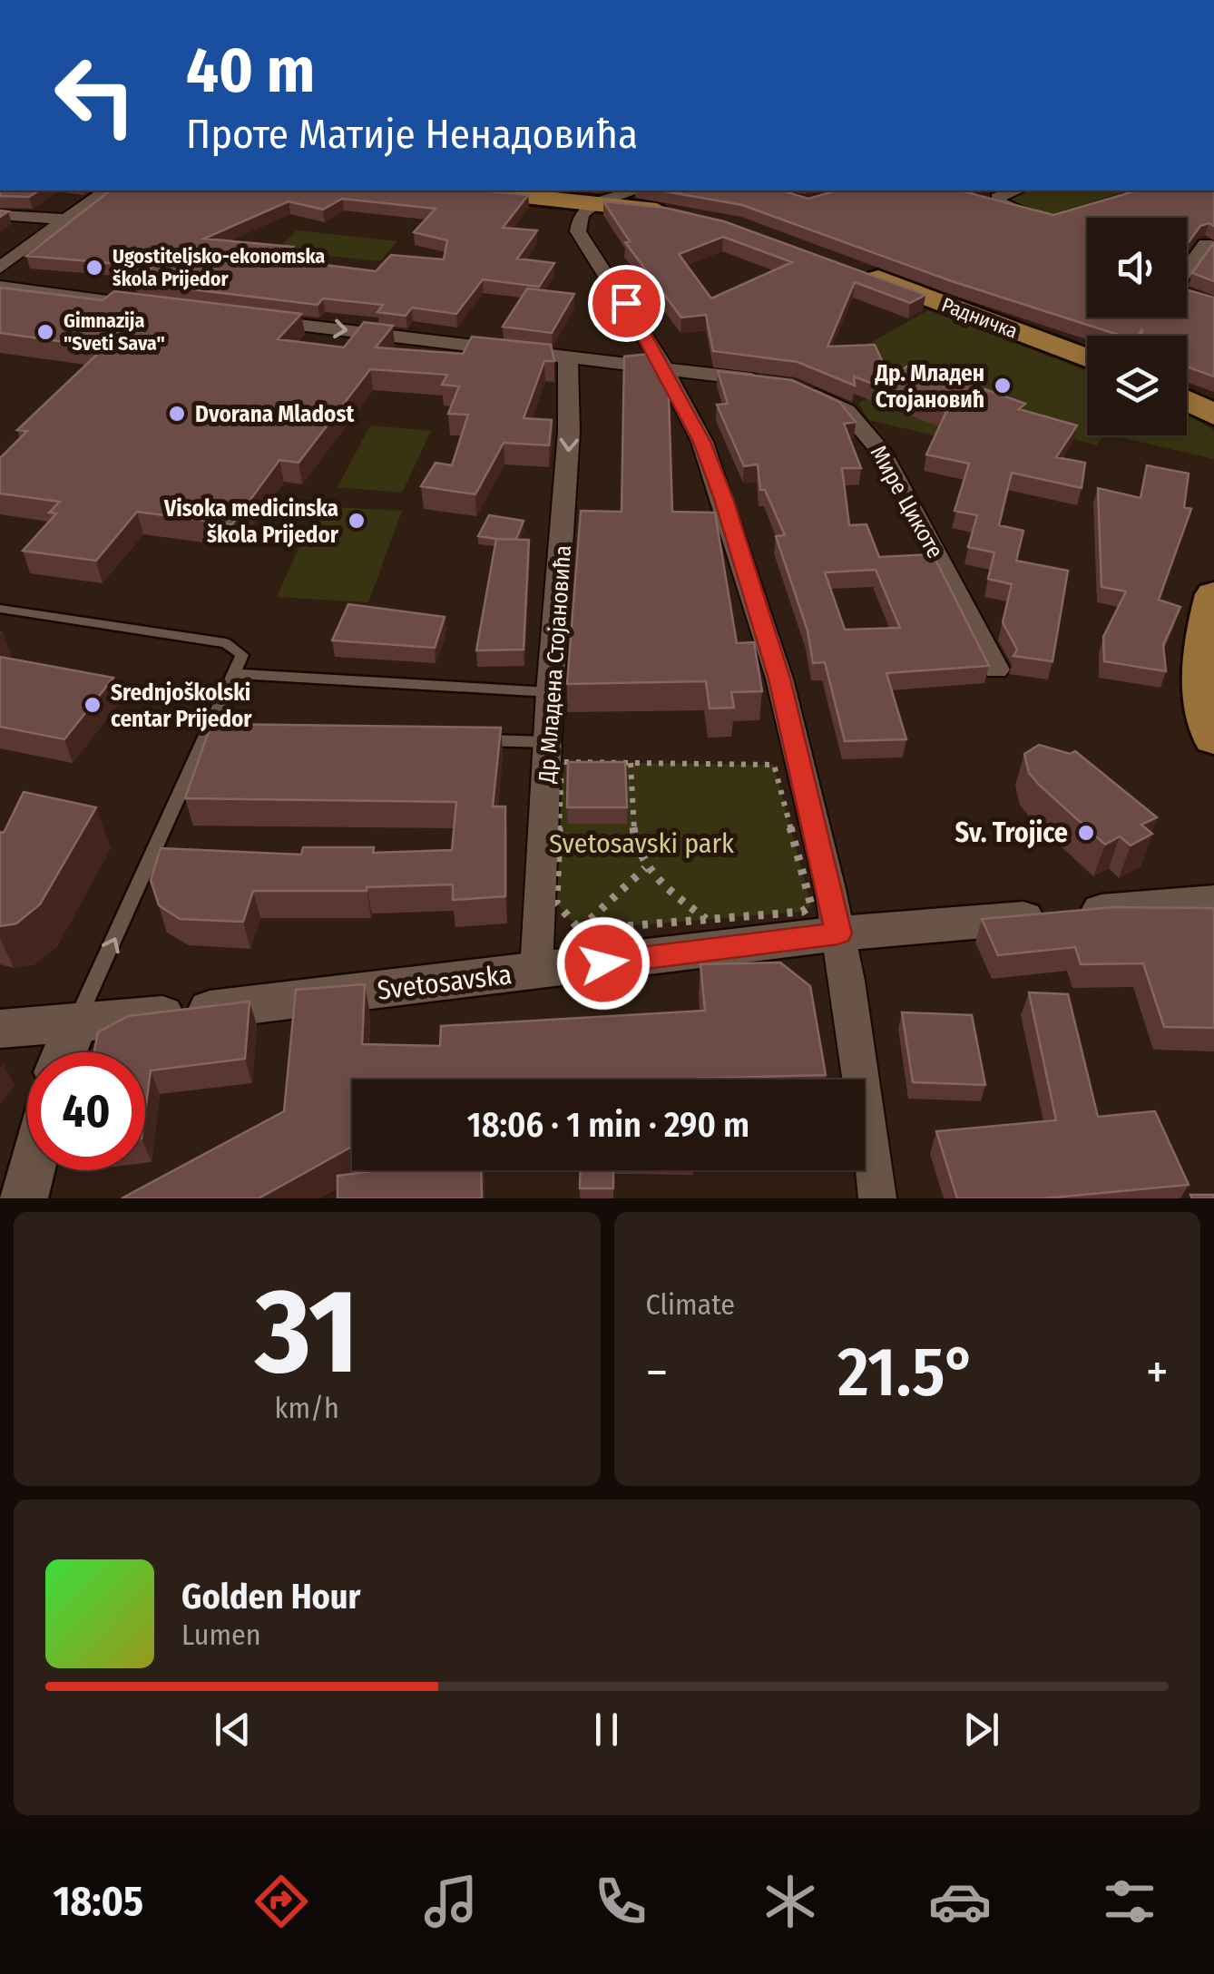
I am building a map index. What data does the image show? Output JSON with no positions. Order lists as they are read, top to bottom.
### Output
{
  "streets": {
    "main road": ["Радничка"],
    "street": ["Мире Цикоте", "Др Младена Стојановића", "Svetosavska"]
  },
  "crossings": [
    ["Др Младена Стојановића", "Svetosavska"]
  ],
  "parks": ["Svetosavski park"],
  "places": [
    "Ugostiteljsko-ekonomska škola Prijedor",
    "Gimnazija \"Sveti Sava\"",
    "Др. Младен Стојановић",
    "Dvorana Mladost",
    "Visoka medicinska škola Prijedor",
    "Srednjoškolski centar Prijedor",
    "Sv. Trojice"
  ],
  "page": {
    "turn": ["40 m", "Проте Матије Ненадовића"],
    "limit": "40",
    "trip": "18:06 · 1 min · 290 m",
    "tile": [
      ["31", "km/h"],
      "Climate"
    ],
    "heat": ["−", "21.5°", "+"],
    "song": ["Golden Hour", "Lumen"],
    "tabs": "18:05"
  }
}
